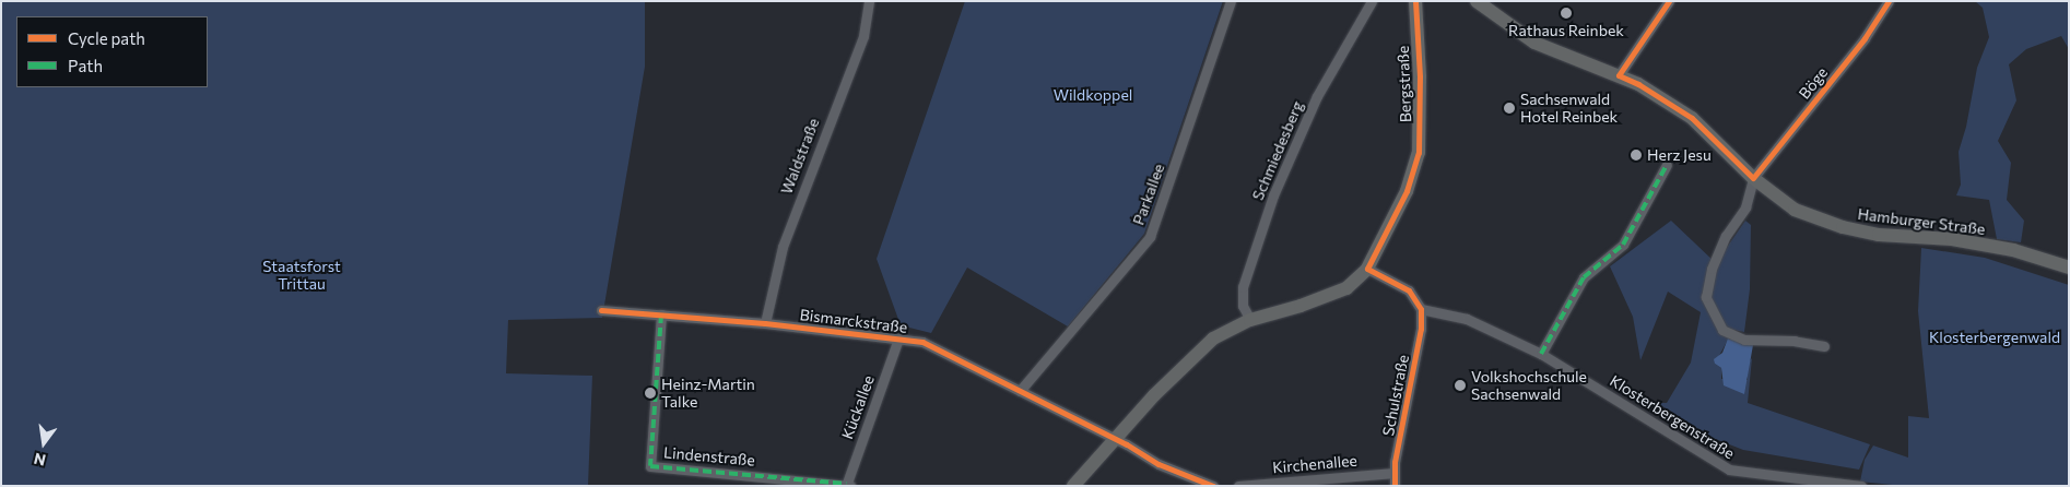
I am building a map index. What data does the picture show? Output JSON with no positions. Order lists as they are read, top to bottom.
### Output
{
  "streets": {
    "main road": ["Bergstraße", "Hamburger Straße"],
    "street": [
      "Böge",
      "Schmiedesberg",
      "Waldstraße",
      "Parkallee",
      "Bismarckstraße",
      "Schulstraße",
      "Kückallee",
      "Klosterbergenstraße",
      "Lindenstraße",
      "Kirchenallee"
    ]
  },
  "crossings": [
    ["Böge", "Hamburger Straße"],
    ["Bergstraße", "Schmiedesberg"],
    ["Bergstraße", "Bismarckstraße"],
    ["Waldstraße", "Bismarckstraße"],
    ["Parkallee", "Bismarckstraße"],
    ["Bismarckstraße", "Kückallee"],
    ["Bismarckstraße", "Lindenstraße"],
    ["Schulstraße", "Klosterbergenstraße"],
    ["Schulstraße", "Kirchenallee"],
    ["Kückallee", "Lindenstraße"]
  ],
  "parks": ["Wildkoppel", "Staatsforst Trittau", "Klosterbergenwald"],
  "places": [
    "Rathaus Reinbek",
    "Sachsenwald Hotel Reinbek",
    "Herz Jesu",
    "Volkshochschule Sachsenwald",
    "Heinz-Martin Talke"
  ],
  "legend": ["Cycle path", "Path"],
  "north": "bottom"
}
